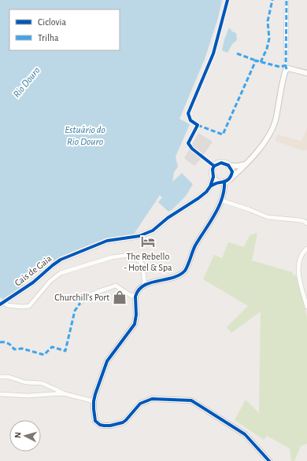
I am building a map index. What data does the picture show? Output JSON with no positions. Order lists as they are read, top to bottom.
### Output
{
  "streets": {
    "main road": ["Cais de Gaia"]
  },
  "water": ["Rio Douro", "Estuário do Rio Douro"],
  "places": {
    "hotel": ["The Rebello - Hotel & Spa"],
    "shop": ["Churchill's Port"]
  },
  "legend": ["Ciclovia", "Trilha"],
  "north": "left"
}
